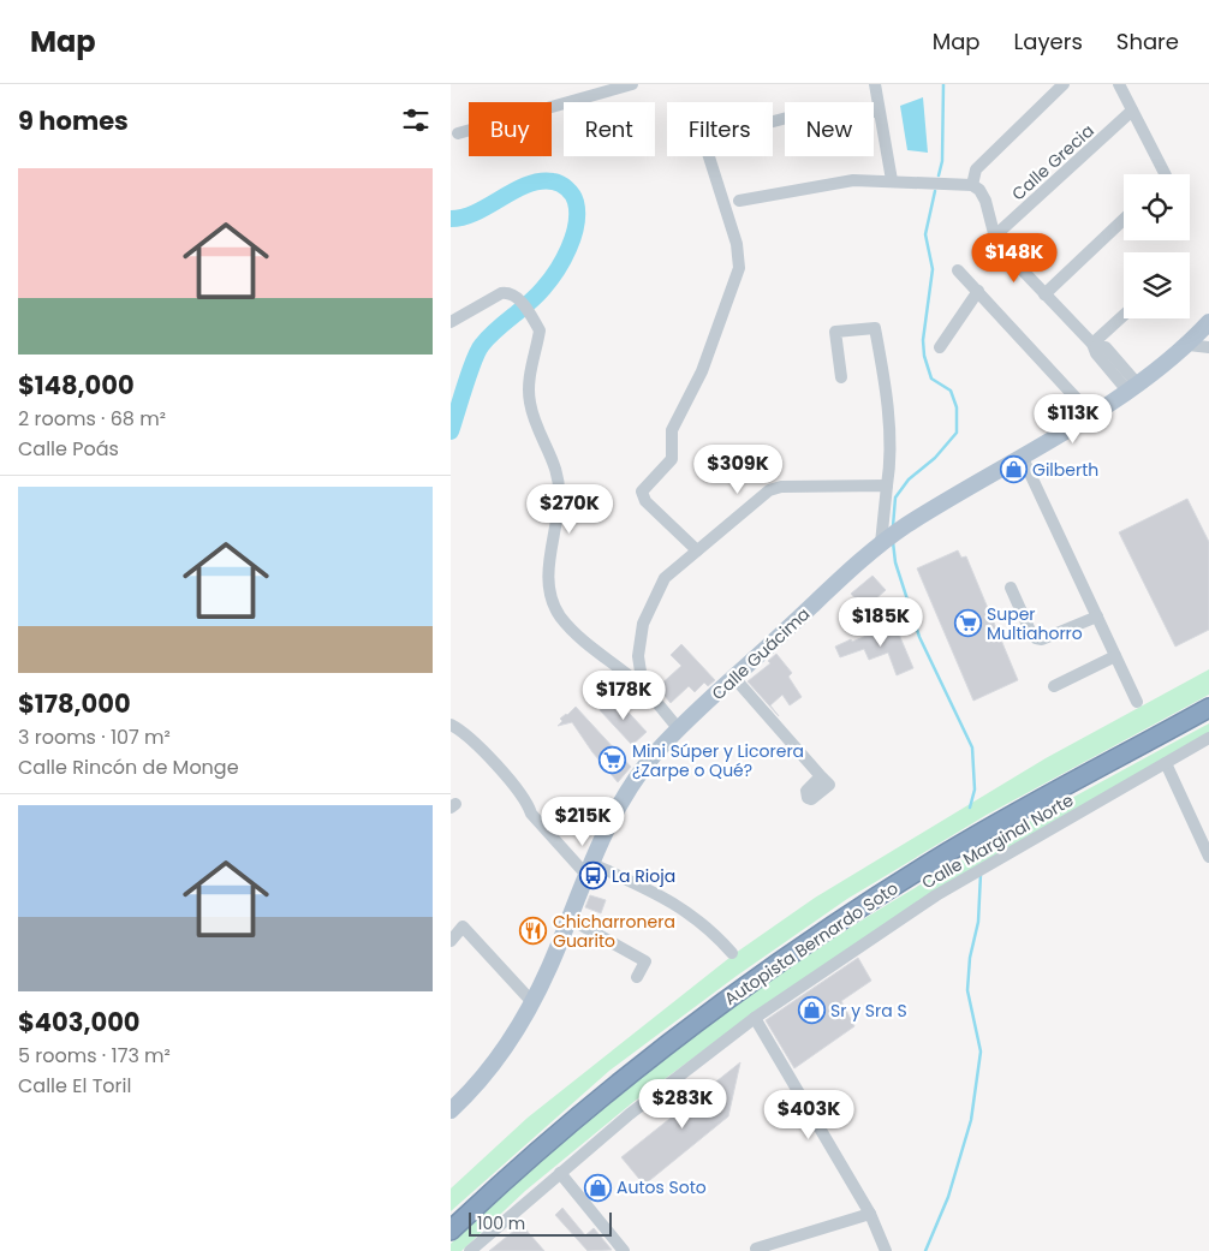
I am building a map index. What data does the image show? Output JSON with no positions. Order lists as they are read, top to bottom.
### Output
{
  "streets": {
    "highway": ["Autopista Bernardo Soto"],
    "main road": ["Calle Guácima"],
    "street": ["Calle Grecia", "Calle Marginal Norte"]
  },
  "places": {
    "shop": ["Gilberth", "Sr y Sra S", "Autos Soto"],
    "supermarket": ["Super Multiahorro", "Mini Súper y Licorera ¿Zarpe o Qué?"],
    "bus stop": ["La Rioja"],
    "restaurant": ["Chicharronera Guarito"]
  },
  "scale_bar": "100 m",
  "page": {
    "header": "Map",
    "nav": ["Map", "Layers", "Share"],
    "heading": "9 homes",
    "chip": [
      "Buy",
      "Rent",
      "Filters",
      "New"
    ],
    "list": [
      {
        "name": "$148,000",
        "note": "2 rooms · 68 m² · Calle Poás"
      },
      {
        "name": "$178,000",
        "note": "3 rooms · 107 m² · Calle Rincón de Monge"
      },
      {
        "name": "$403,000",
        "note": "5 rooms · 173 m² · Calle El Toril"
      }
    ],
    "price": [
      "$148K",
      "$113K",
      "$309K",
      "$270K",
      "$185K",
      "$178K",
      "$215K",
      "$283K",
      "$403K"
    ],
    "scale": "100 m"
  }
}
